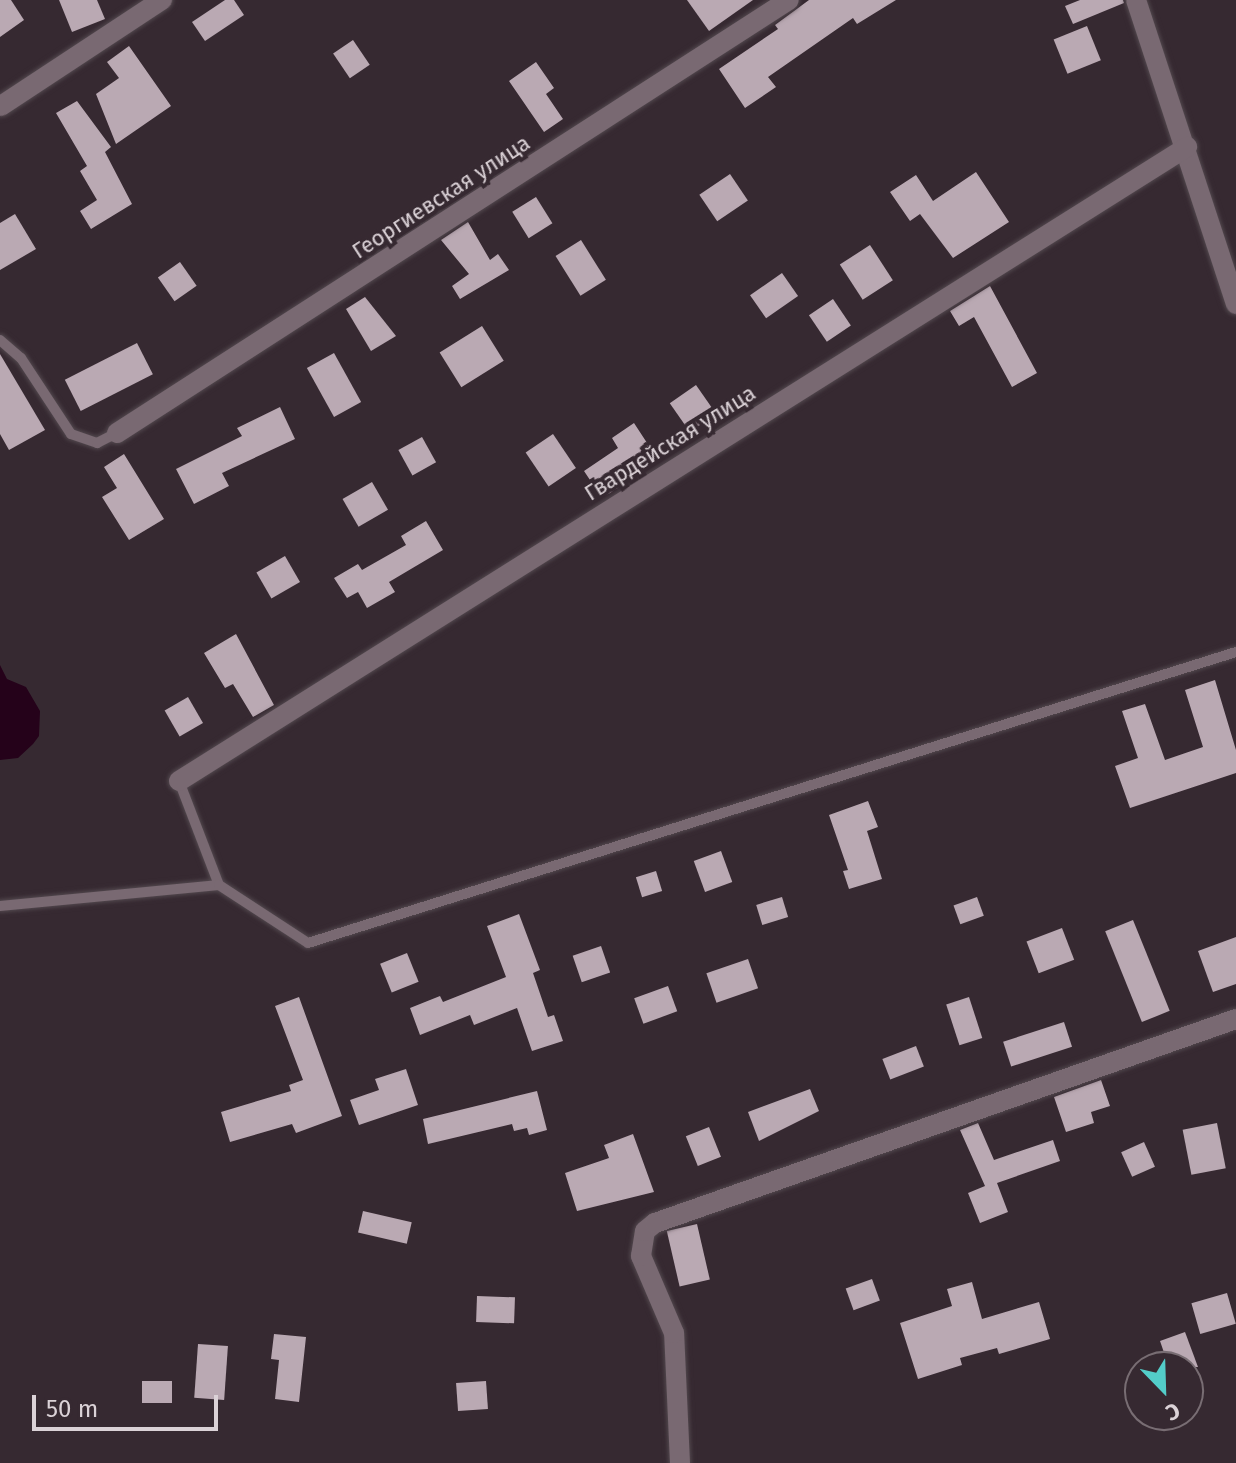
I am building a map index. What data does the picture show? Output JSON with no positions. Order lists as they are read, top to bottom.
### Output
{
  "streets": {
    "street": ["Георгиевская улица", "Гвардейская улица"]
  },
  "scale_bar": "50 m",
  "north": "bottom right"
}
